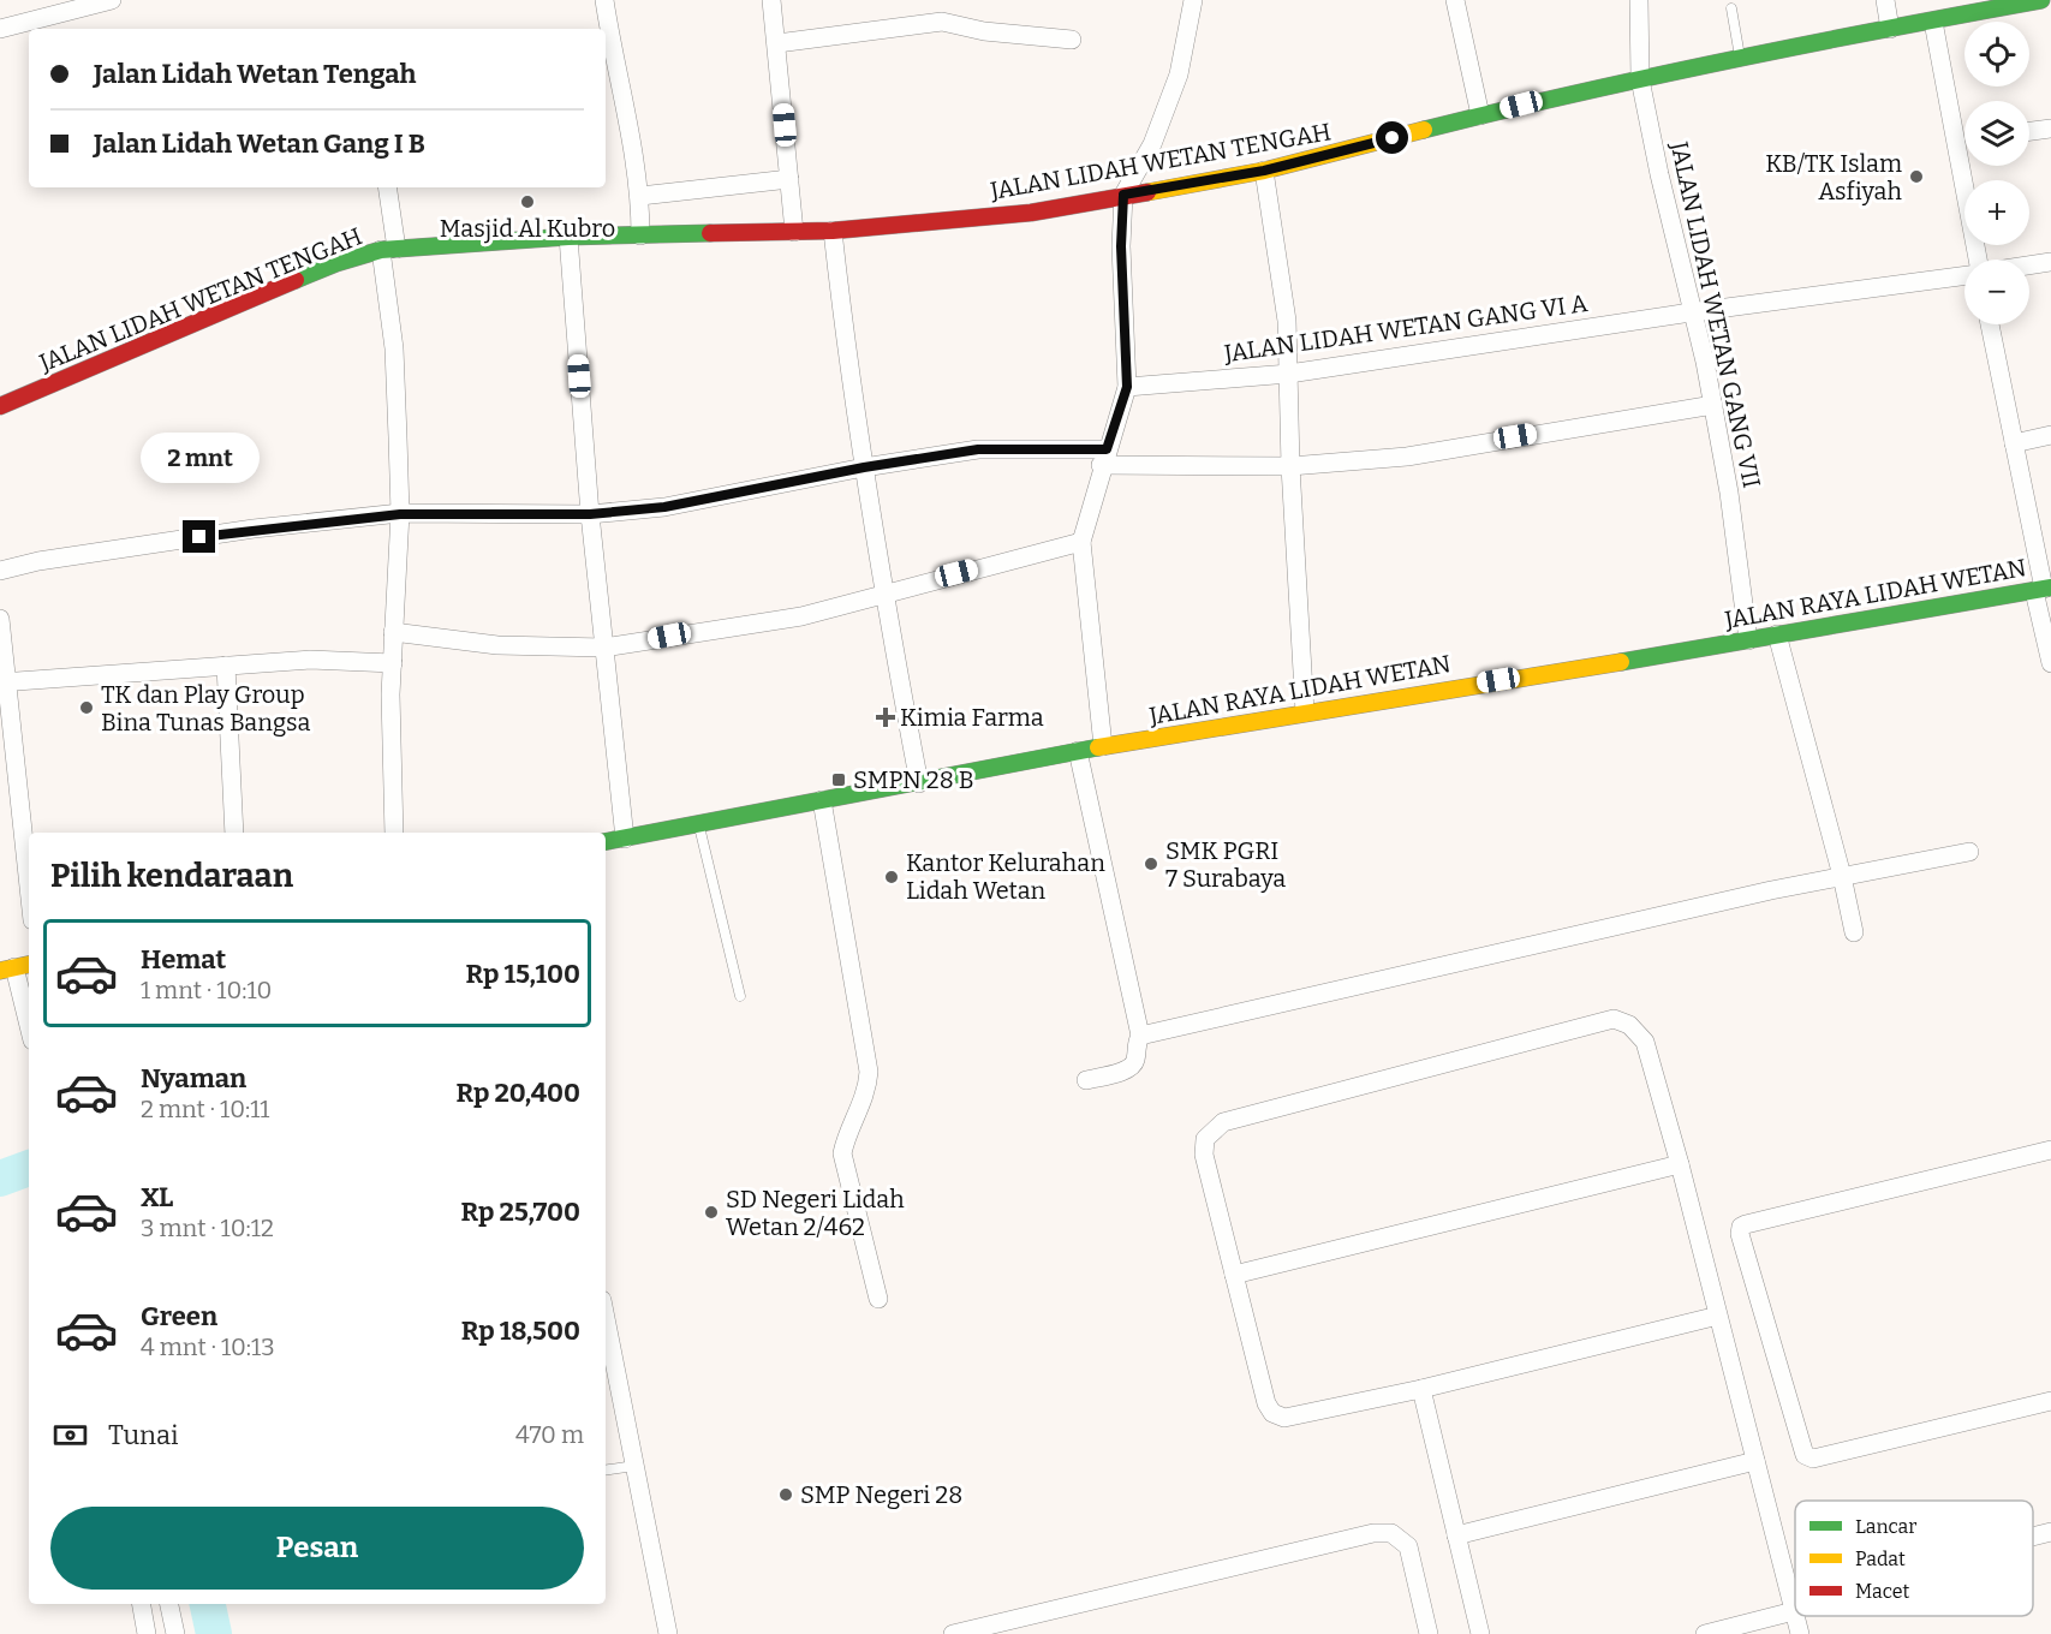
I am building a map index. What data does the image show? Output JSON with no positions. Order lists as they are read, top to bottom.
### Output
{
  "streets": {
    "street": [
      "JALAN LIDAH WETAN TENGAH",
      "JALAN LIDAH WETAN GANG VII",
      "JALAN LIDAH WETAN GANG VI A",
      "JALAN RAYA LIDAH WETAN"
    ]
  },
  "crossings": [
    ["JALAN LIDAH WETAN TENGAH", "JALAN LIDAH WETAN GANG VII"],
    ["JALAN LIDAH WETAN GANG VII", "JALAN LIDAH WETAN GANG VI A"],
    ["JALAN LIDAH WETAN GANG VII", "JALAN RAYA LIDAH WETAN"]
  ],
  "places": {
    "other": [
      "KB/TK Islam Asfiyah",
      "Masjid Al Kubro",
      "TK dan Play Group Bina Tunas Bangsa",
      "SMK PGRI 7 Surabaya",
      "Kantor Kelurahan Lidah Wetan",
      "SD Negeri Lidah Wetan 2/462",
      "SMP Negeri 28"
    ],
    "health": ["Kimia Farma"],
    "transit": ["SMPN 28 B"]
  },
  "legend": ["Lancar", "Padat", "Macet"],
  "page": {
    "map_buttons": ["+", "−"],
    "banner": ["Jalan Lidah Wetan Tengah", "Jalan Lidah Wetan Gang I B"],
    "bubble": "2 mnt",
    "heading": "Pilih kendaraan",
    "list": [
      {
        "name": "Hemat",
        "note": "1 mnt · 10:10",
        "value": "Rp 15,100"
      },
      {
        "name": "Nyaman",
        "note": "2 mnt · 10:11",
        "value": "Rp 20,400"
      },
      {
        "name": "XL",
        "note": "3 mnt · 10:12",
        "value": "Rp 25,700"
      },
      {
        "name": "Green",
        "note": "4 mnt · 10:13",
        "value": "Rp 18,500"
      }
    ],
    "pay": ["Tunai", "470 m"],
    "buttons": "Pesan"
  }
}
